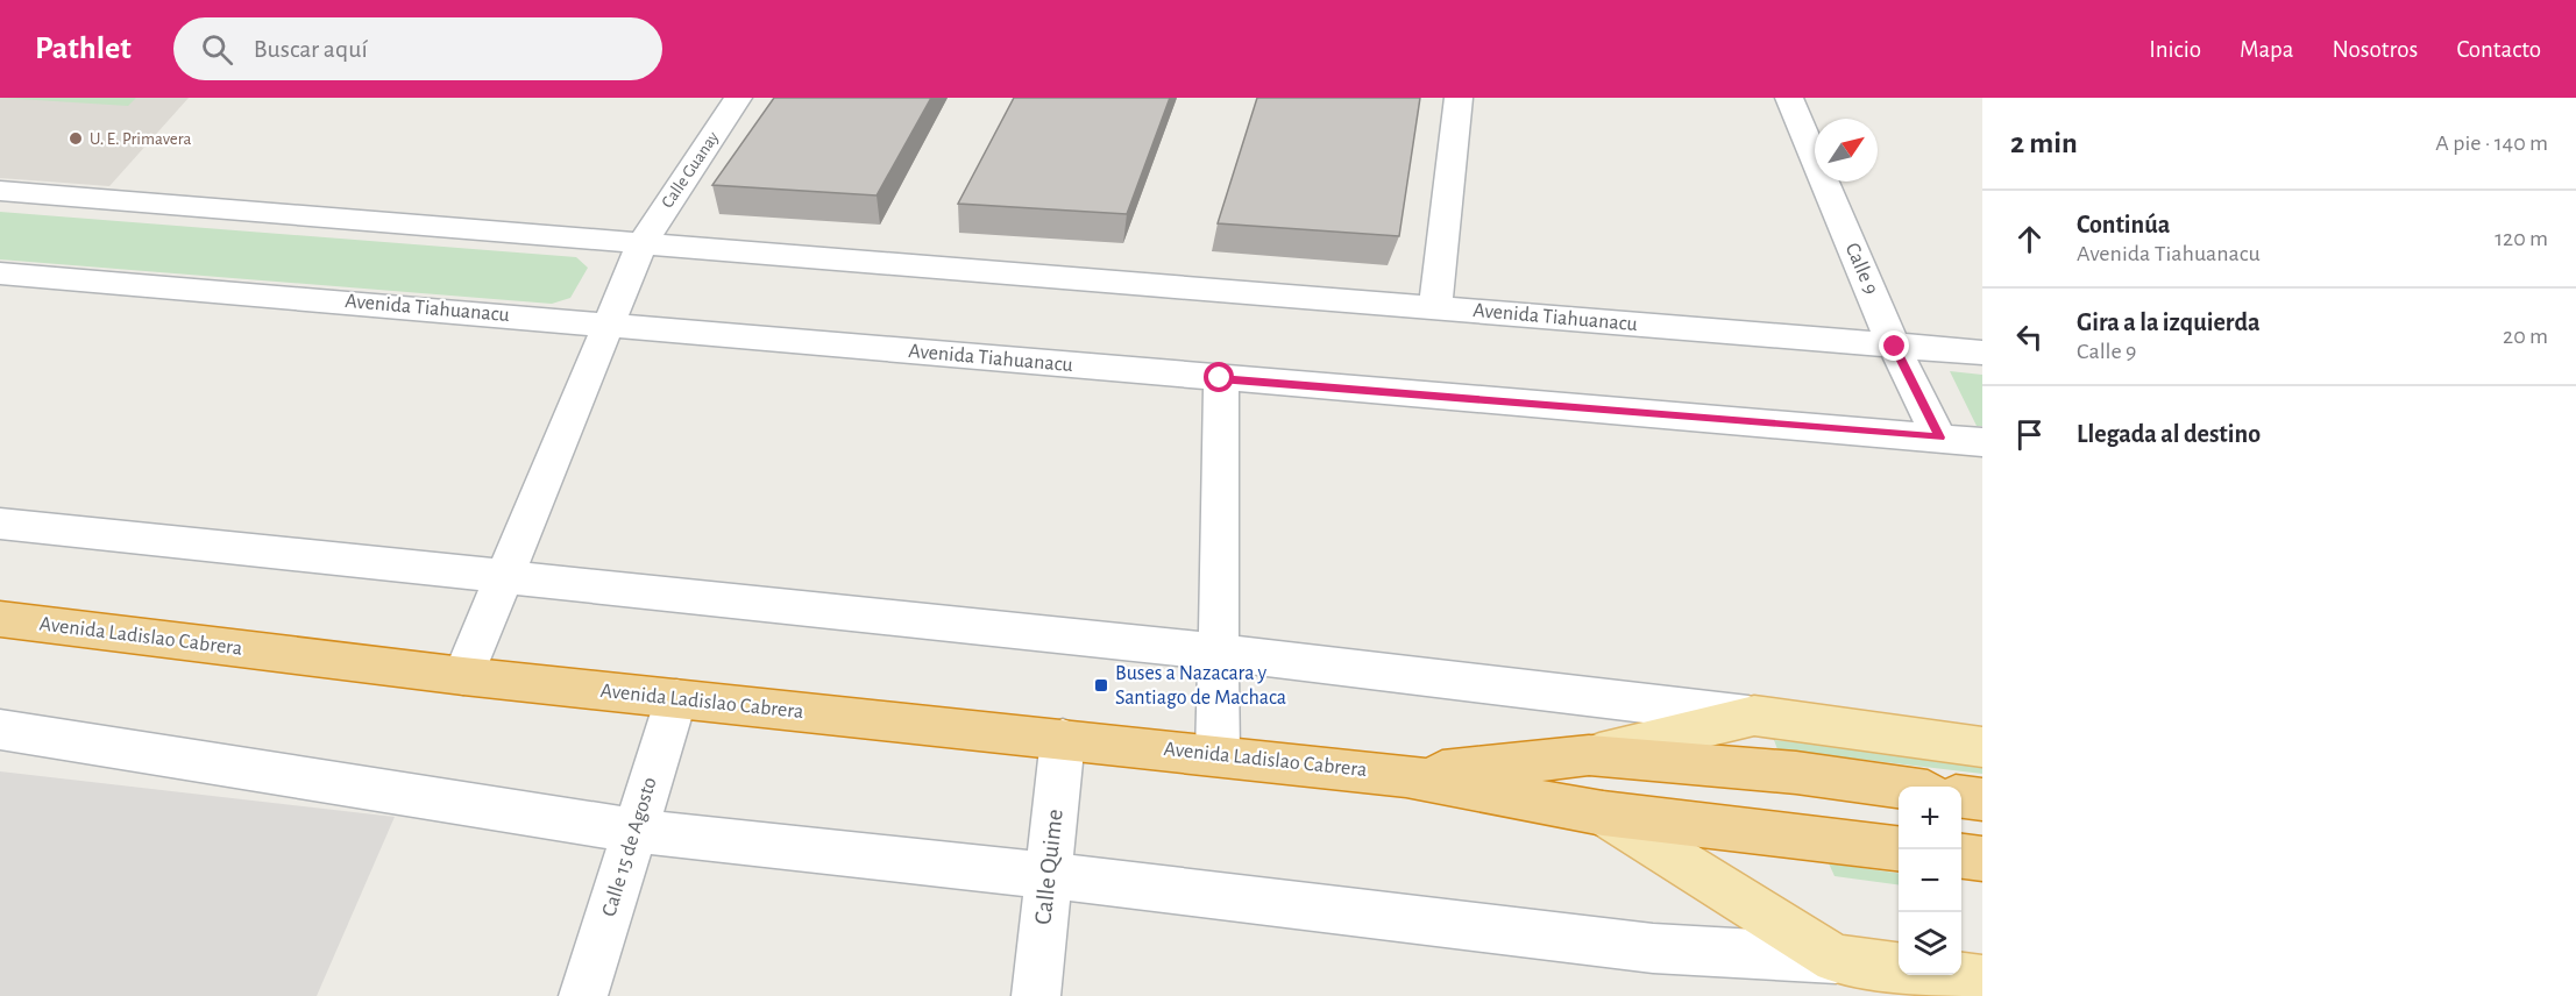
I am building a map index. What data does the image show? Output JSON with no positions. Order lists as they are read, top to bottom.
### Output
{
  "streets": {
    "highway": ["Avenida Ladislao Cabrera"],
    "street": [
      "Calle Guanay",
      "Calle 9",
      "Avenida Tiahuanacu",
      "Calle 15 de Agosto",
      "Calle Quime"
    ]
  },
  "crossings": [
    ["Calle Guanay", "Avenida Tiahuanacu"],
    ["Calle Guanay", "Avenida Ladislao Cabrera"],
    ["Calle 9", "Avenida Tiahuanacu"],
    ["Avenida Ladislao Cabrera", "Calle 15 de Agosto"],
    ["Avenida Ladislao Cabrera", "Calle Quime"]
  ],
  "places": {
    "other": ["U. E. Primavera"],
    "transit": ["Buses a Nazacara y Santiago de Machaca"]
  },
  "north": "top right",
  "page": {
    "header": "Pathlet",
    "search": "Buscar aquí",
    "nav": [
      "Inicio",
      "Mapa",
      "Nosotros",
      "Contacto"
    ],
    "heading": ["2 min", "A pie · 140 m"],
    "list": [
      ["Continúa", "Avenida Tiahuanacu", "120 m"],
      ["Gira a la izquierda", "Calle 9", "20 m"],
      "Llegada al destino"
    ],
    "map_buttons": ["+", "−"]
  }
}
